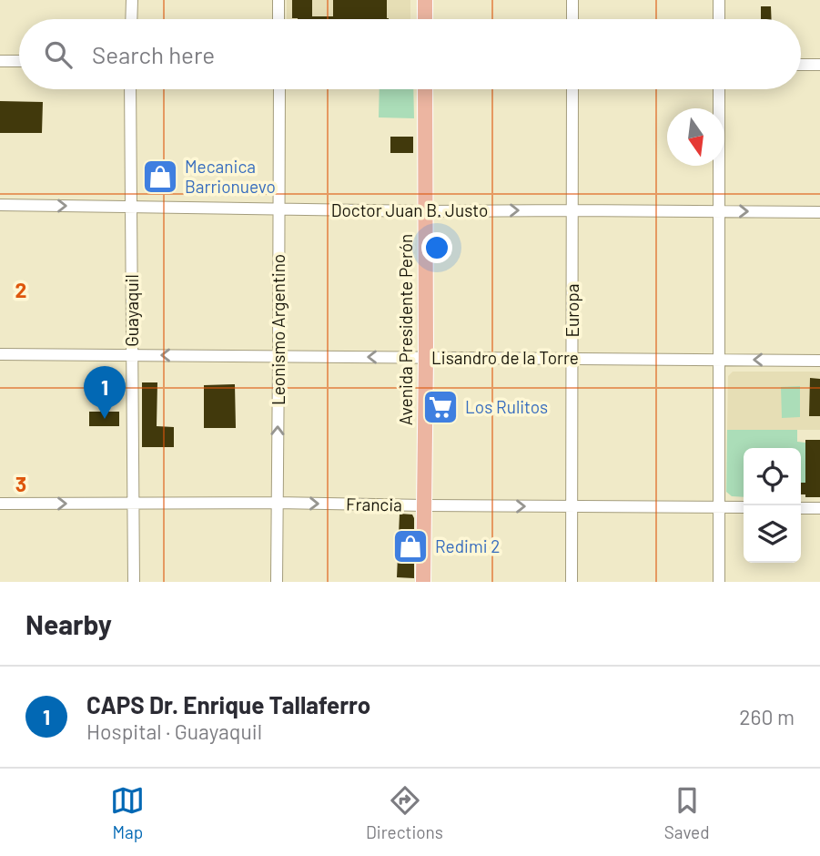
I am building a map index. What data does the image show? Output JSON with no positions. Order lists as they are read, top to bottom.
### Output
{
  "streets": {
    "main road": ["Avenida Presidente Perón"],
    "street": [
      "Doctor Juan B. Justo",
      "Guayaquil",
      "Europa",
      "Leonismo Argentino",
      "Lisandro de la Torre",
      "Francia"
    ]
  },
  "crossings": [
    ["Doctor Juan B. Justo", "Guayaquil"],
    ["Doctor Juan B. Justo", "Europa"],
    ["Doctor Juan B. Justo", "Leonismo Argentino"],
    ["Doctor Juan B. Justo", "Avenida Presidente Perón"],
    ["Guayaquil", "Lisandro de la Torre"],
    ["Guayaquil", "Francia"],
    ["Europa", "Lisandro de la Torre"],
    ["Europa", "Francia"],
    ["Leonismo Argentino", "Lisandro de la Torre"],
    ["Leonismo Argentino", "Francia"],
    ["Avenida Presidente Perón", "Lisandro de la Torre"],
    ["Avenida Presidente Perón", "Francia"]
  ],
  "one_way": ["Doctor Juan B. Justo", "Lisandro de la Torre", "Francia"],
  "places": {
    "shop": ["Mecanica Barrionuevo", "Redimi 2"],
    "supermarket": ["Los Rulitos"]
  },
  "north": "bottom",
  "page": {
    "search": "Search here",
    "pins": "1",
    "heading": "Nearby",
    "list": [
      {
        "mark": "1",
        "name": "CAPS Dr. Enrique Tallaferro",
        "note": "Hospital · Guayaquil",
        "value": "260 m"
      }
    ],
    "nav": ["Map", "Directions", "Saved"]
  },
  "grid": {
    "rows": ["2", "3"]
  }
}
